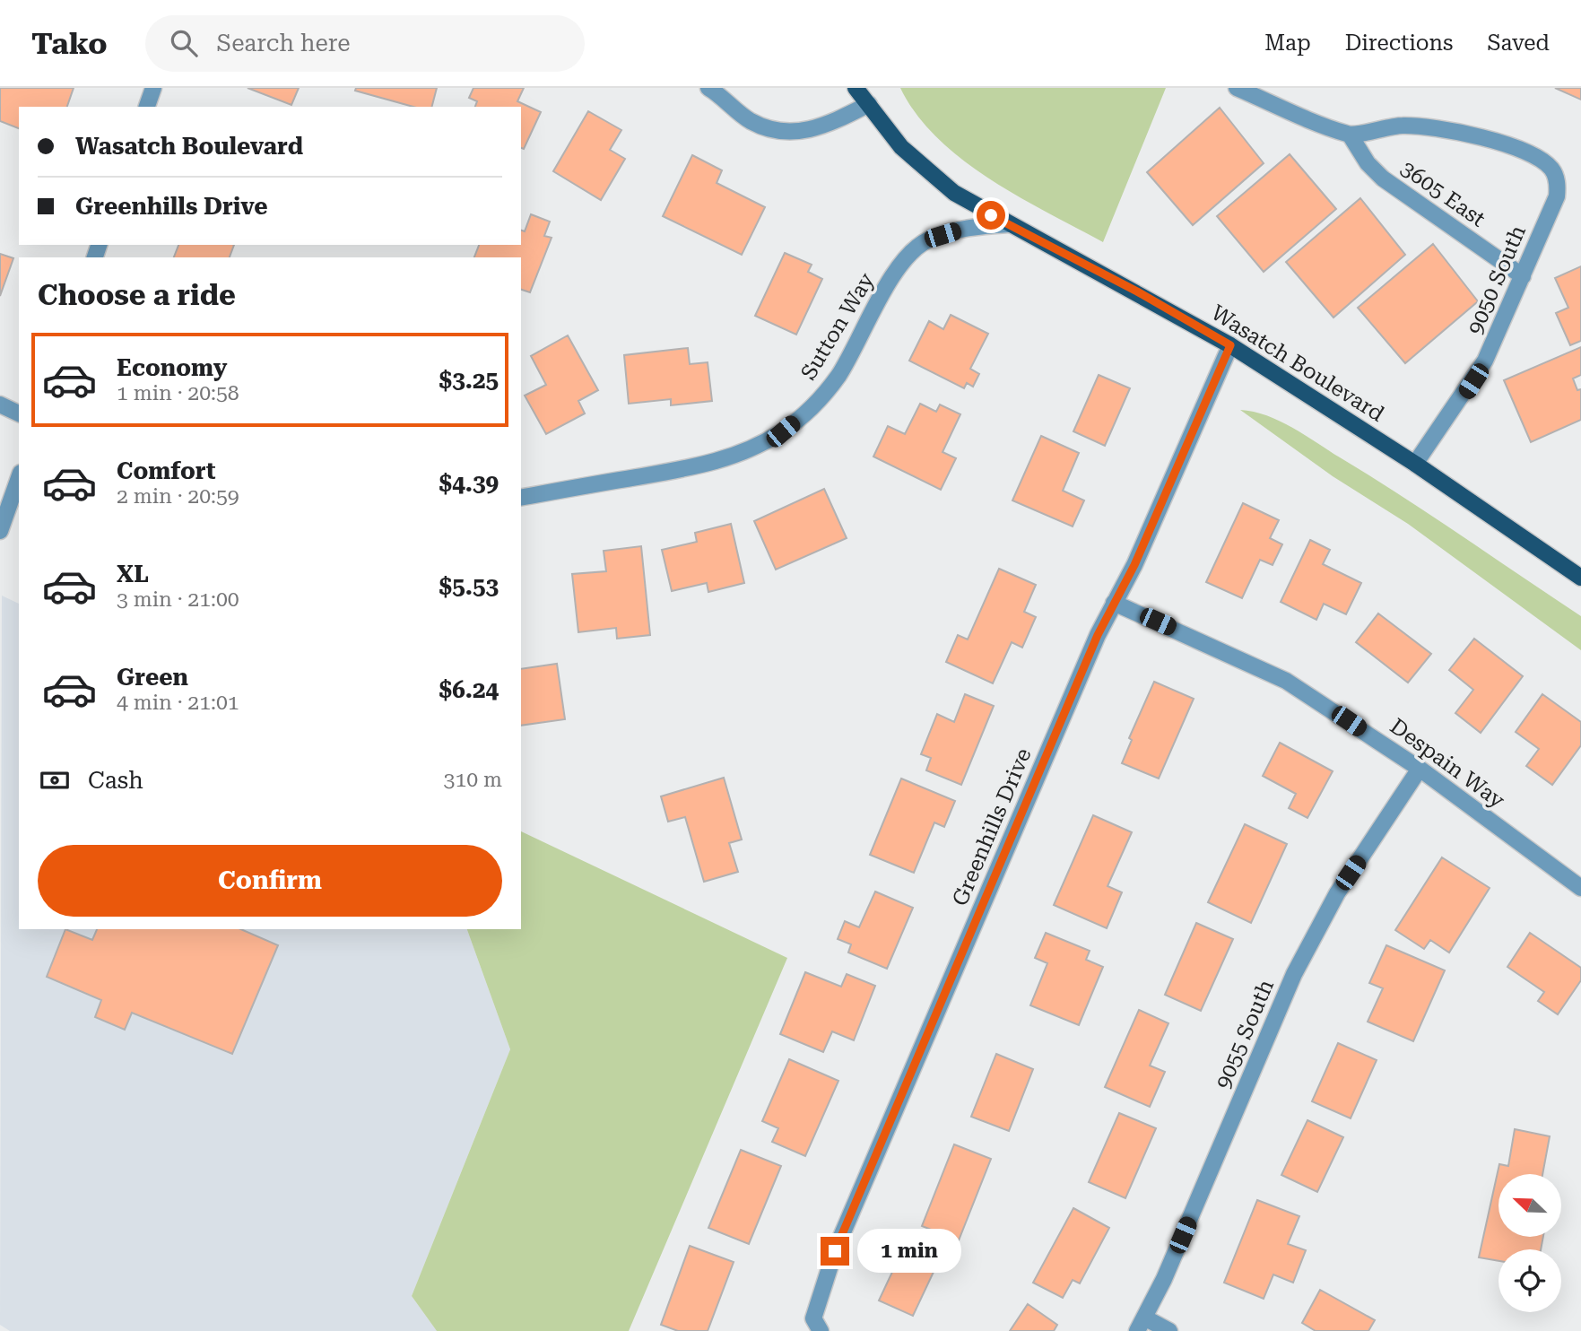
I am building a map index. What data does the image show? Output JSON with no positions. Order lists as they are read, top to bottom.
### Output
{
  "streets": {
    "main road": ["Wasatch Boulevard"],
    "street": [
      "3605 East",
      "9050 South",
      "Sutton Way",
      "Despain Way",
      "Greenhills Drive",
      "9055 South"
    ]
  },
  "crossings": [
    ["3605 East", "9050 South"],
    ["9050 South", "Wasatch Boulevard"],
    ["Sutton Way", "Wasatch Boulevard"],
    ["Wasatch Boulevard", "Greenhills Drive"],
    ["Despain Way", "Greenhills Drive"],
    ["Despain Way", "9055 South"]
  ],
  "north": "top left",
  "page": {
    "header": "Tako",
    "search": "Search here",
    "nav": ["Map", "Directions", "Saved"],
    "banner": ["Wasatch Boulevard", "Greenhills Drive"],
    "heading": "Choose a ride",
    "list": [
      {
        "name": "Economy",
        "note": "1 min · 20:58",
        "value": "$3.25"
      },
      {
        "name": "Comfort",
        "note": "2 min · 20:59",
        "value": "$4.39"
      },
      {
        "name": "XL",
        "note": "3 min · 21:00",
        "value": "$5.53"
      },
      {
        "name": "Green",
        "note": "4 min · 21:01",
        "value": "$6.24"
      }
    ],
    "pay": ["Cash", "310 m"],
    "buttons": "Confirm",
    "bubble": "1 min"
  }
}
